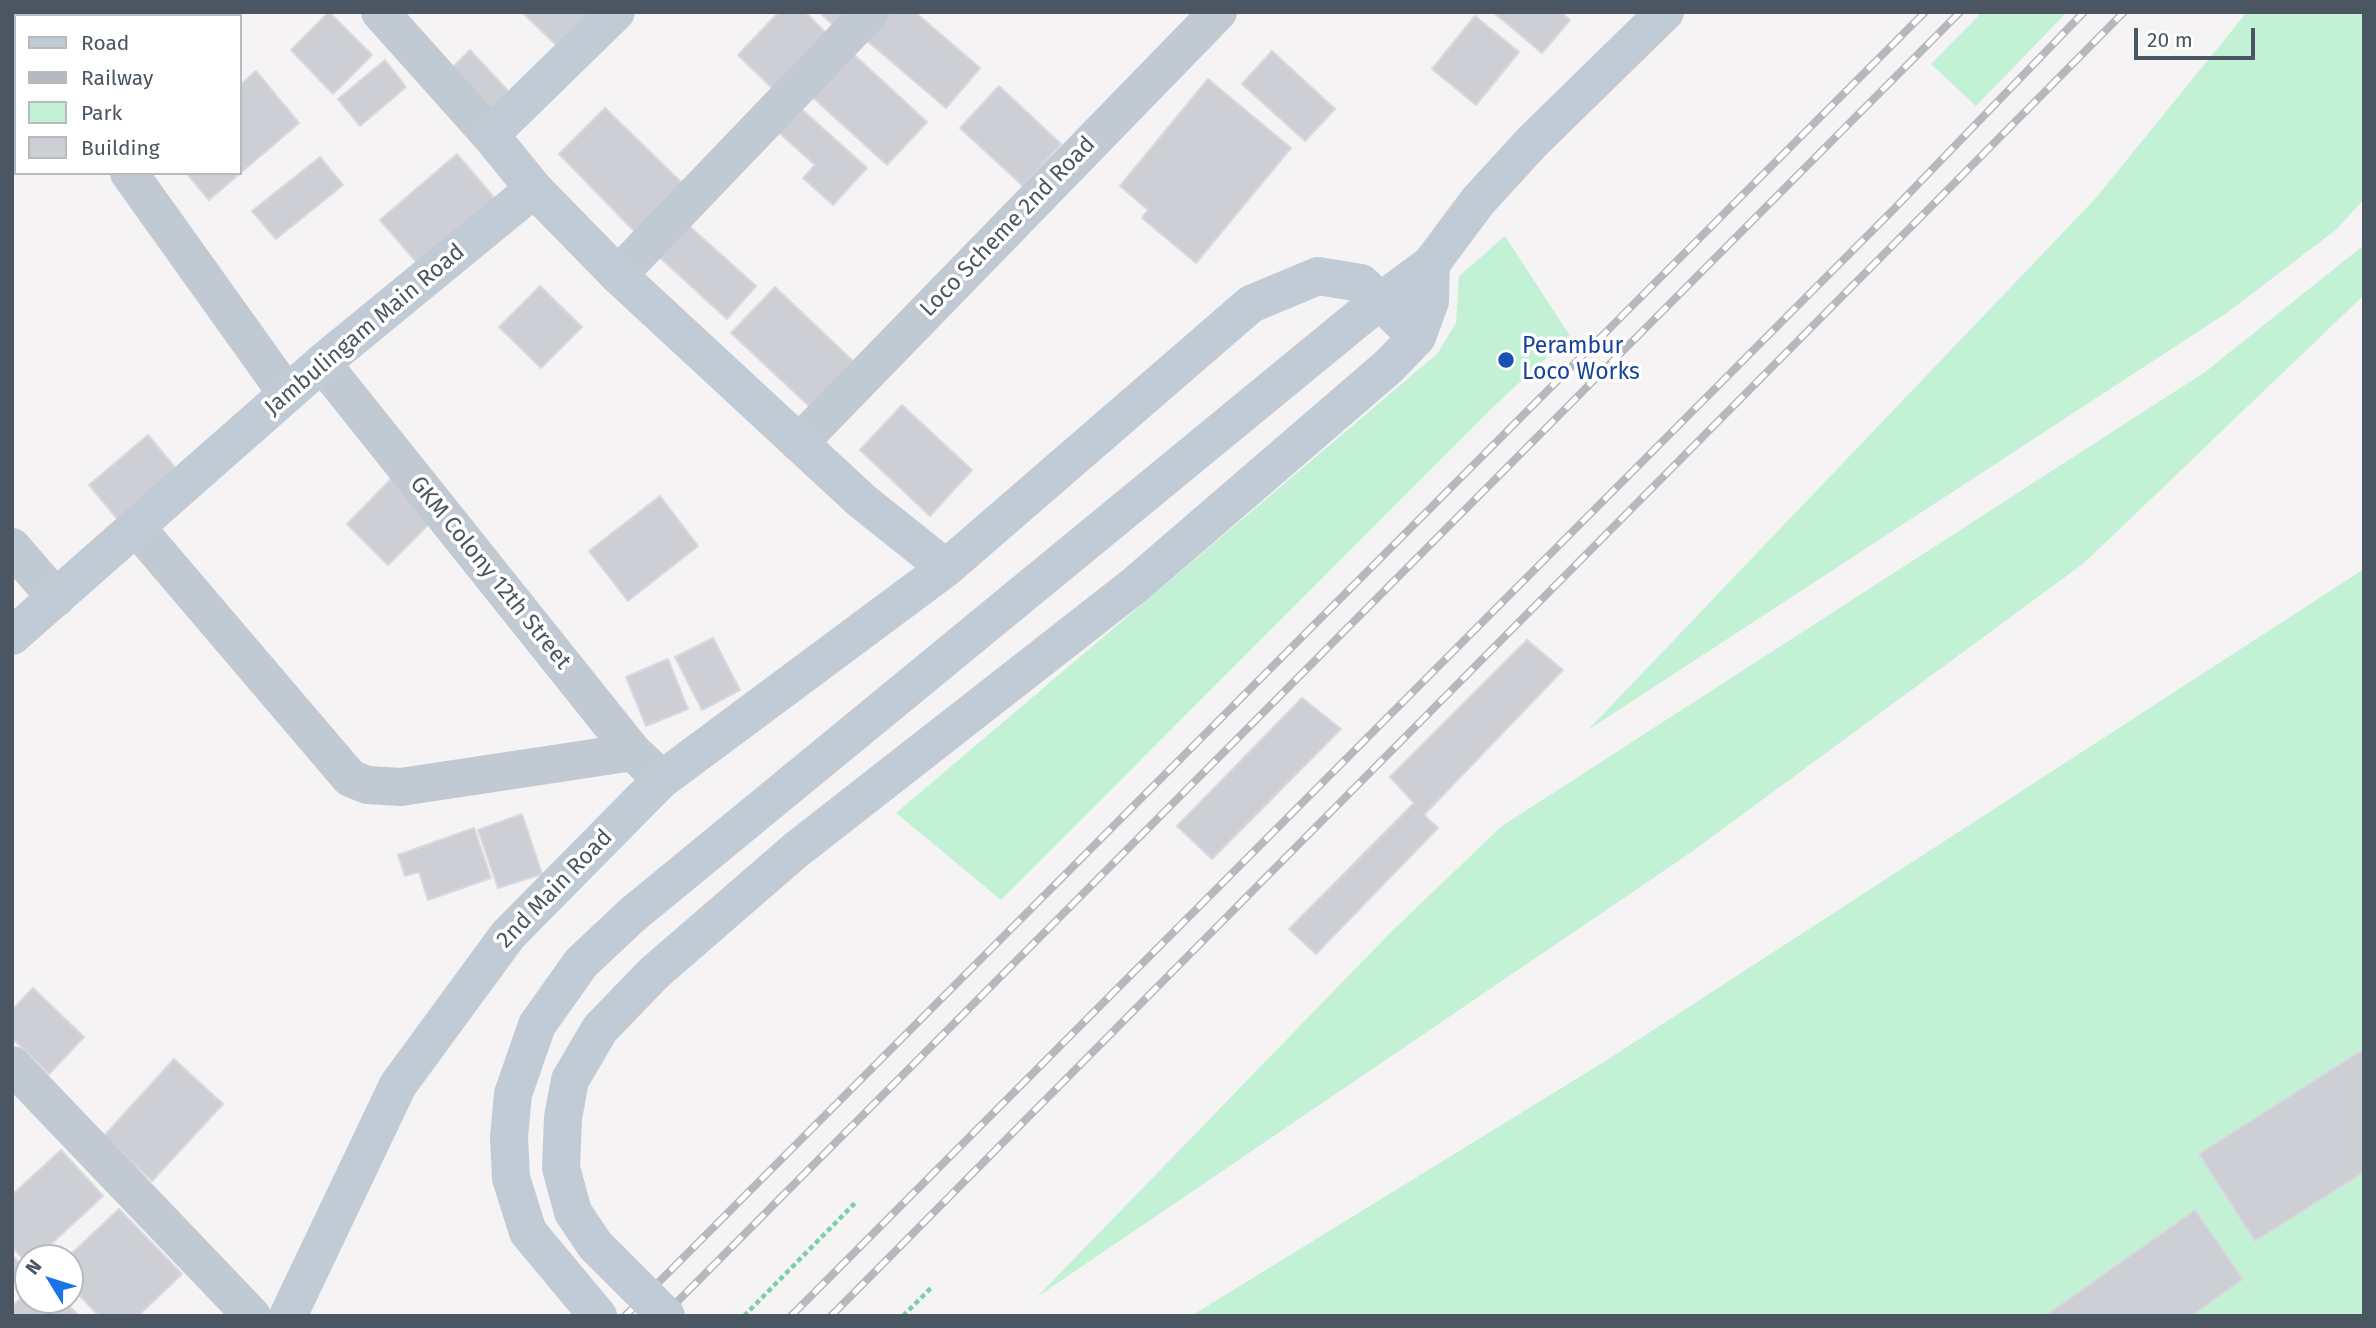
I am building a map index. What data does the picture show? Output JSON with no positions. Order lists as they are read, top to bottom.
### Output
{
  "streets": {
    "main road": ["Jambulingam Main Road", "2nd Main Road"],
    "street": ["Loco Scheme 2nd Road", "GKM Colony 12th Street"]
  },
  "crossings": [
    ["Jambulingam Main Road", "GKM Colony 12th Street"],
    ["GKM Colony 12th Street", "2nd Main Road"]
  ],
  "places": ["Perambur Loco Works"],
  "legend": [
    "Road",
    "Railway",
    "Park",
    "Building"
  ],
  "scale_bar": "20 m",
  "north": "top left"
}
